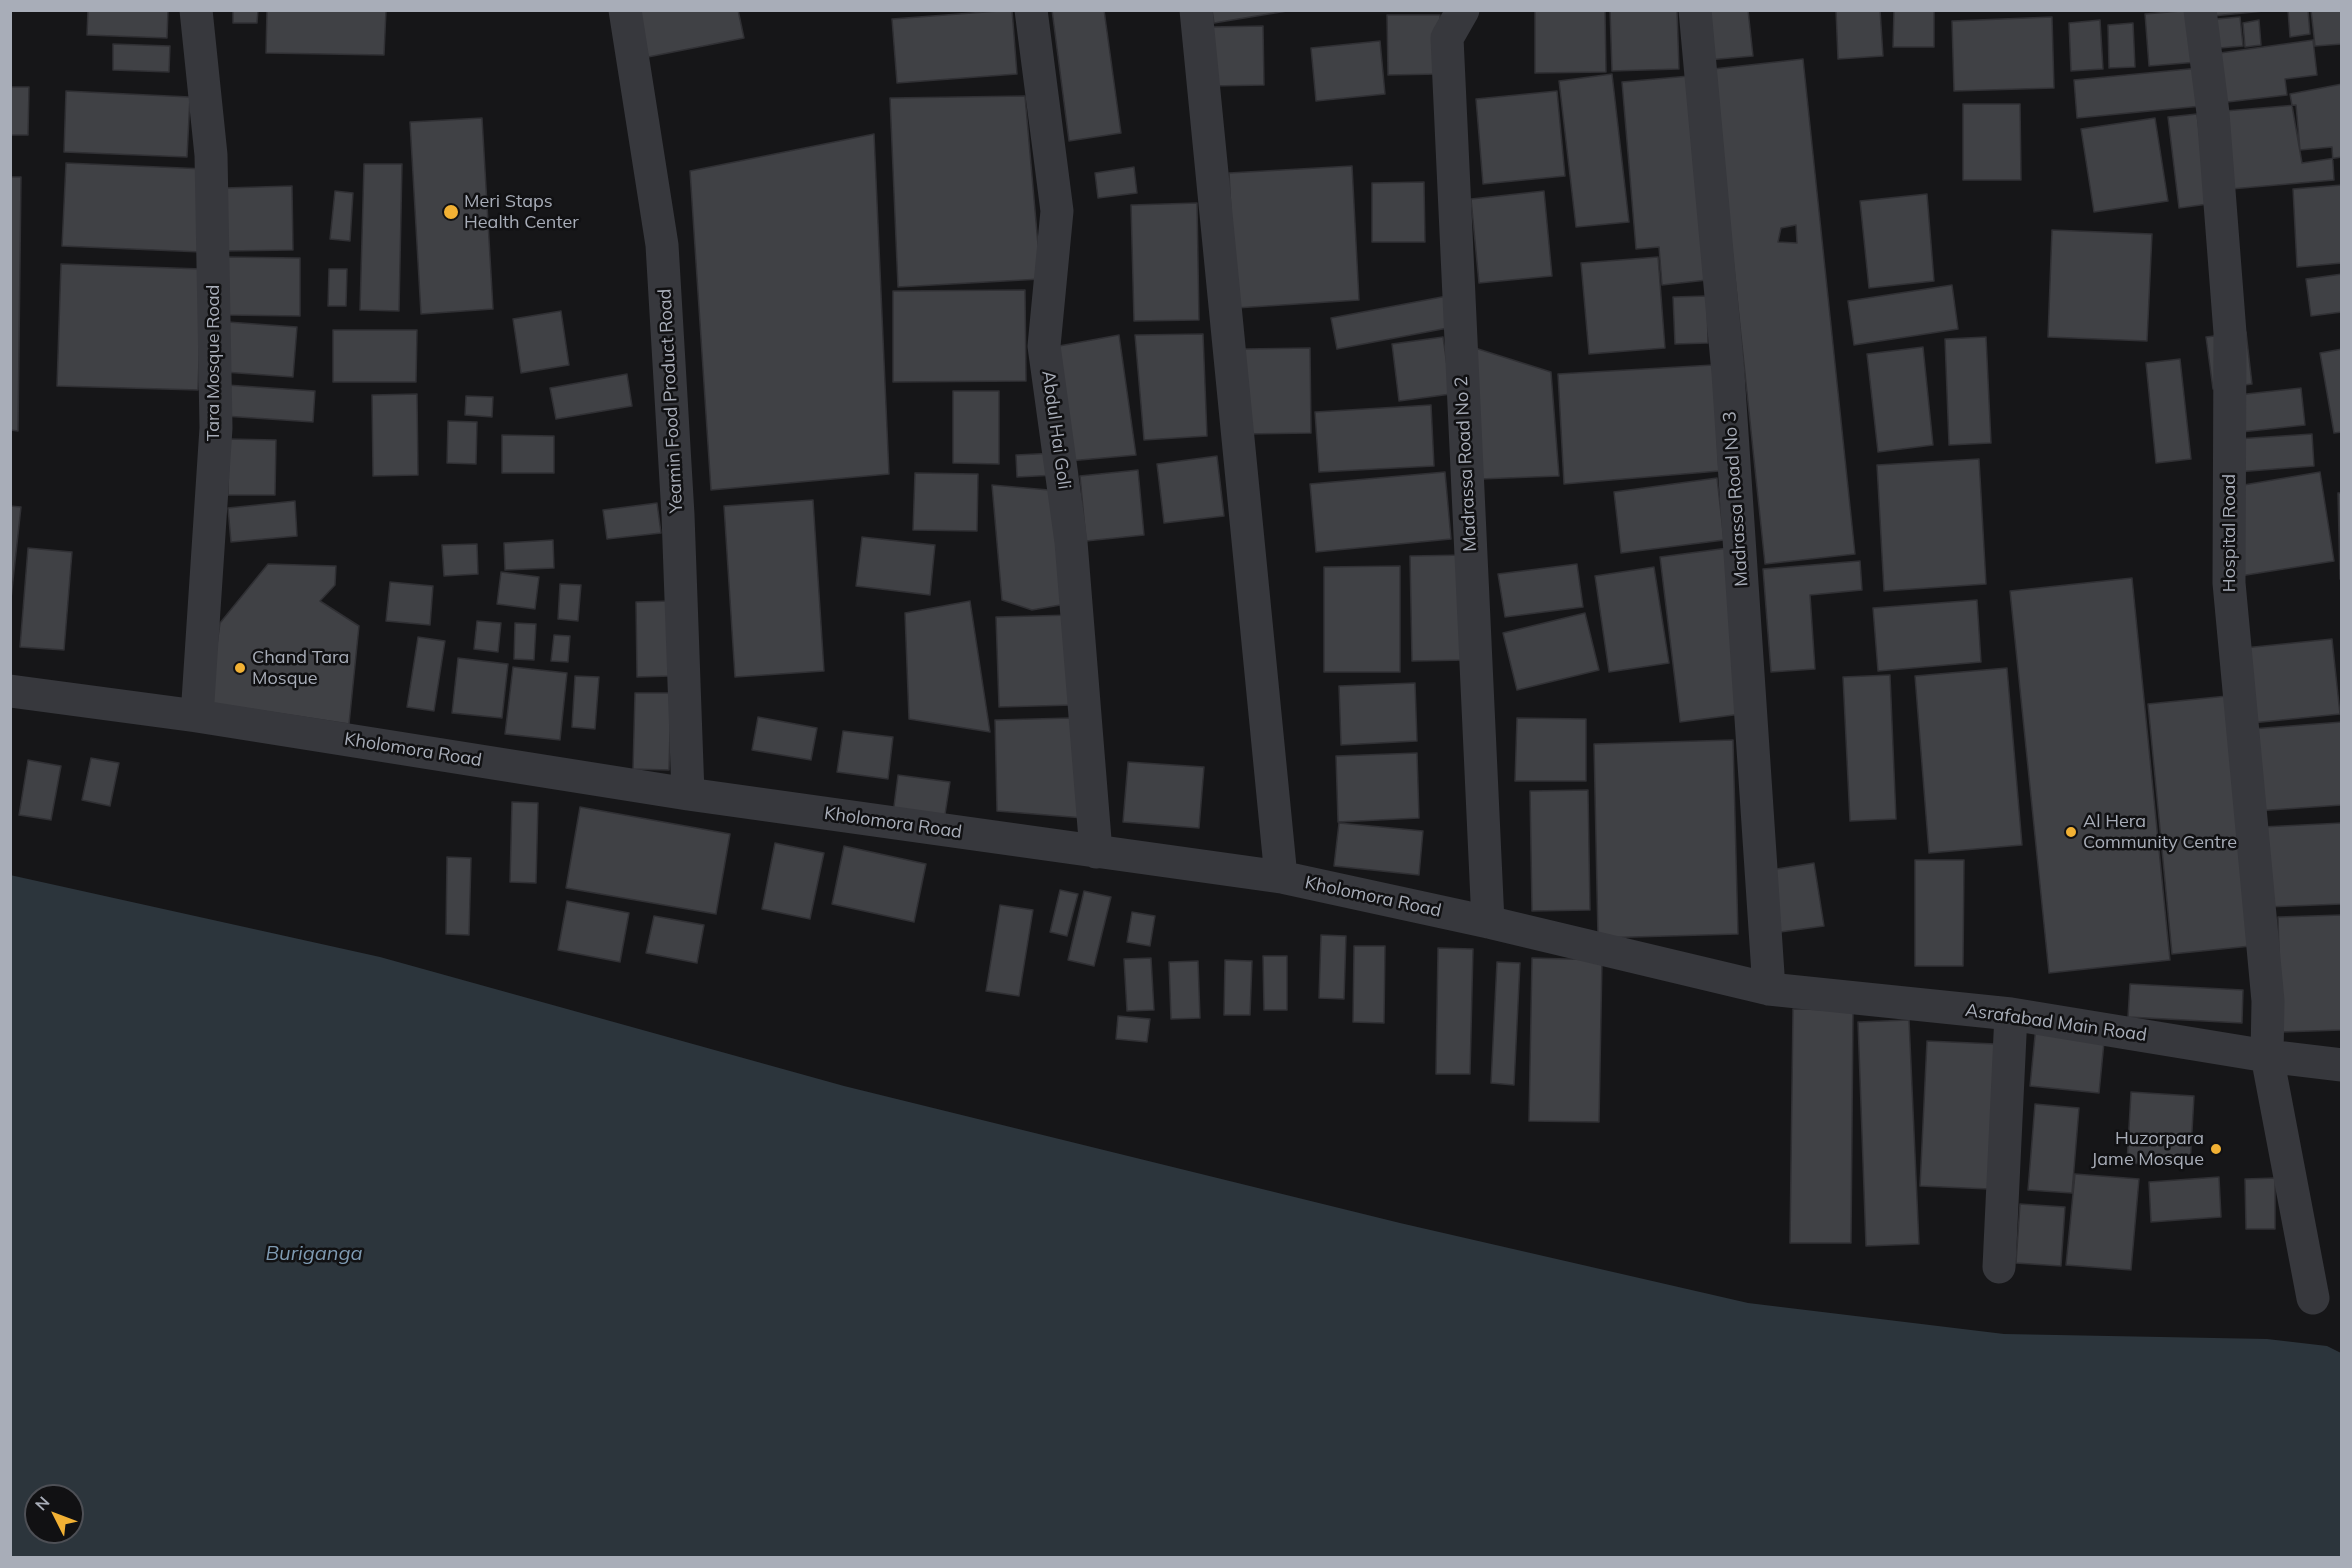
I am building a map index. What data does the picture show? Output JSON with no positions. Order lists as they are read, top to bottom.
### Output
{
  "streets": {
    "street": [
      "Tara Mosque Road",
      "Yeamin Food Product Road",
      "Abdul Hai Goli",
      "Madrassa Road No 2",
      "Madrassa Road No 3",
      "Hospital Road",
      "Kholomora Road",
      "Asrafabad Main Road"
    ]
  },
  "crossings": [
    ["Tara Mosque Road", "Kholomora Road"],
    ["Yeamin Food Product Road", "Kholomora Road"],
    ["Abdul Hai Goli", "Kholomora Road"],
    ["Madrassa Road No 2", "Kholomora Road"],
    ["Madrassa Road No 3", "Kholomora Road"],
    ["Madrassa Road No 3", "Asrafabad Main Road"],
    ["Hospital Road", "Asrafabad Main Road"],
    ["Kholomora Road", "Asrafabad Main Road"]
  ],
  "water": ["Buriganga"],
  "places": [
    "Meri Staps Health Center",
    "Chand Tara Mosque",
    "Al Hera Community Centre",
    "Huzorpara Jame Mosque"
  ],
  "north": "top left"
}
